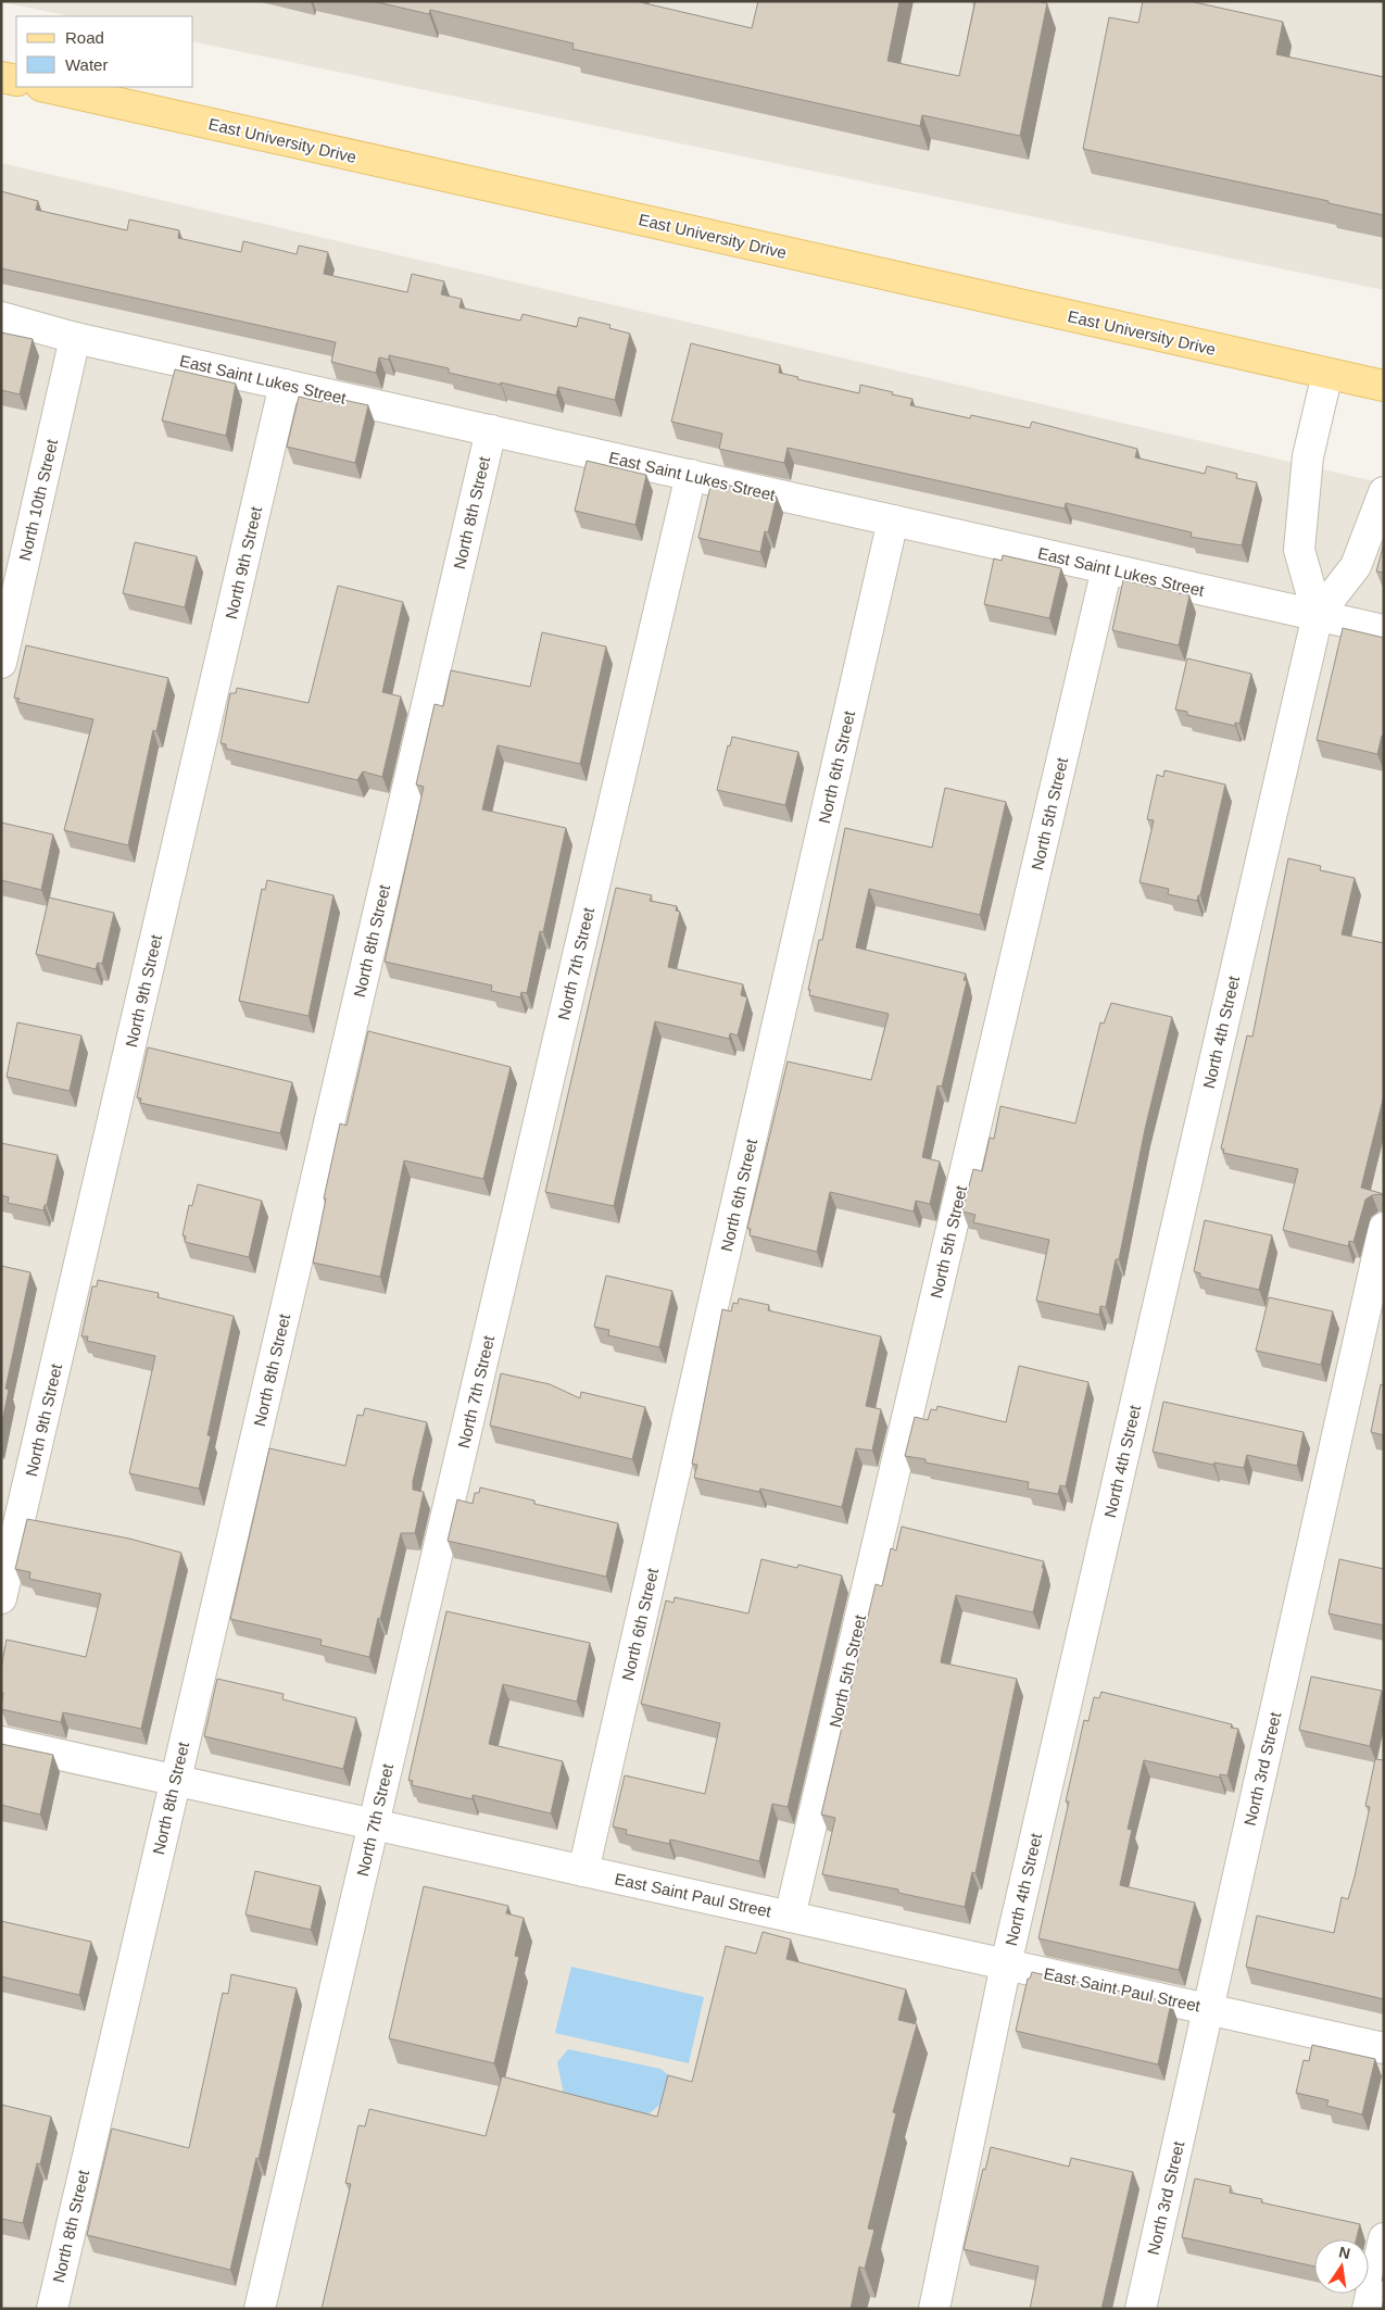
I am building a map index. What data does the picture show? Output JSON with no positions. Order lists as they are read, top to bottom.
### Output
{
  "streets": {
    "main road": ["East University Drive"],
    "lane": [
      "East Saint Lukes Street",
      "North 10th Street",
      "North 8th Street",
      "North 9th Street",
      "North 6th Street",
      "North 5th Street",
      "North 7th Street",
      "North 4th Street",
      "North 3rd Street",
      "East Saint Paul Street"
    ]
  },
  "crossings": [
    ["East University Drive", "North 4th Street"],
    ["East Saint Lukes Street", "North 10th Street"],
    ["East Saint Lukes Street", "North 8th Street"],
    ["East Saint Lukes Street", "North 9th Street"],
    ["East Saint Lukes Street", "North 6th Street"],
    ["East Saint Lukes Street", "North 5th Street"],
    ["East Saint Lukes Street", "North 7th Street"],
    ["East Saint Lukes Street", "North 4th Street"],
    ["North 8th Street", "East Saint Paul Street"],
    ["North 6th Street", "East Saint Paul Street"],
    ["North 5th Street", "East Saint Paul Street"],
    ["North 7th Street", "East Saint Paul Street"],
    ["North 4th Street", "East Saint Paul Street"],
    ["North 3rd Street", "East Saint Paul Street"]
  ],
  "legend": ["Road", "Water"],
  "north": "top"
}
